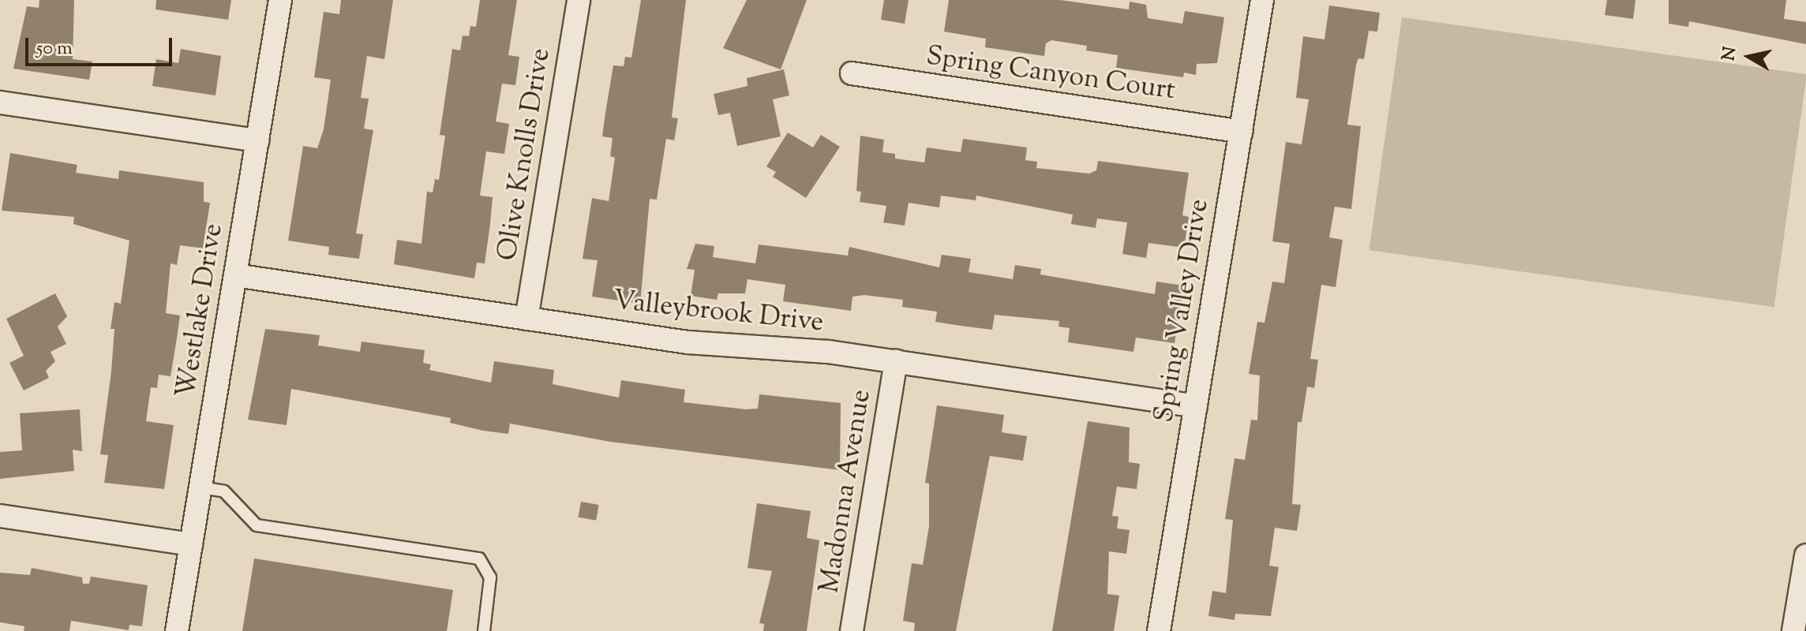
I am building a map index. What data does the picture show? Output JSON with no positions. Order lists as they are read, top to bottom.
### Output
{
  "streets": {
    "street": [
      "Spring Canyon Court",
      "Olive Knolls Drive",
      "Westlake Drive",
      "Spring Valley Drive",
      "Valleybrook Drive",
      "Madonna Avenue"
    ]
  },
  "crossings": [
    ["Spring Canyon Court", "Spring Valley Drive"],
    ["Olive Knolls Drive", "Valleybrook Drive"],
    ["Westlake Drive", "Valleybrook Drive"],
    ["Spring Valley Drive", "Valleybrook Drive"],
    ["Valleybrook Drive", "Madonna Avenue"]
  ],
  "scale_bar": "50 m",
  "north": "left"
}
